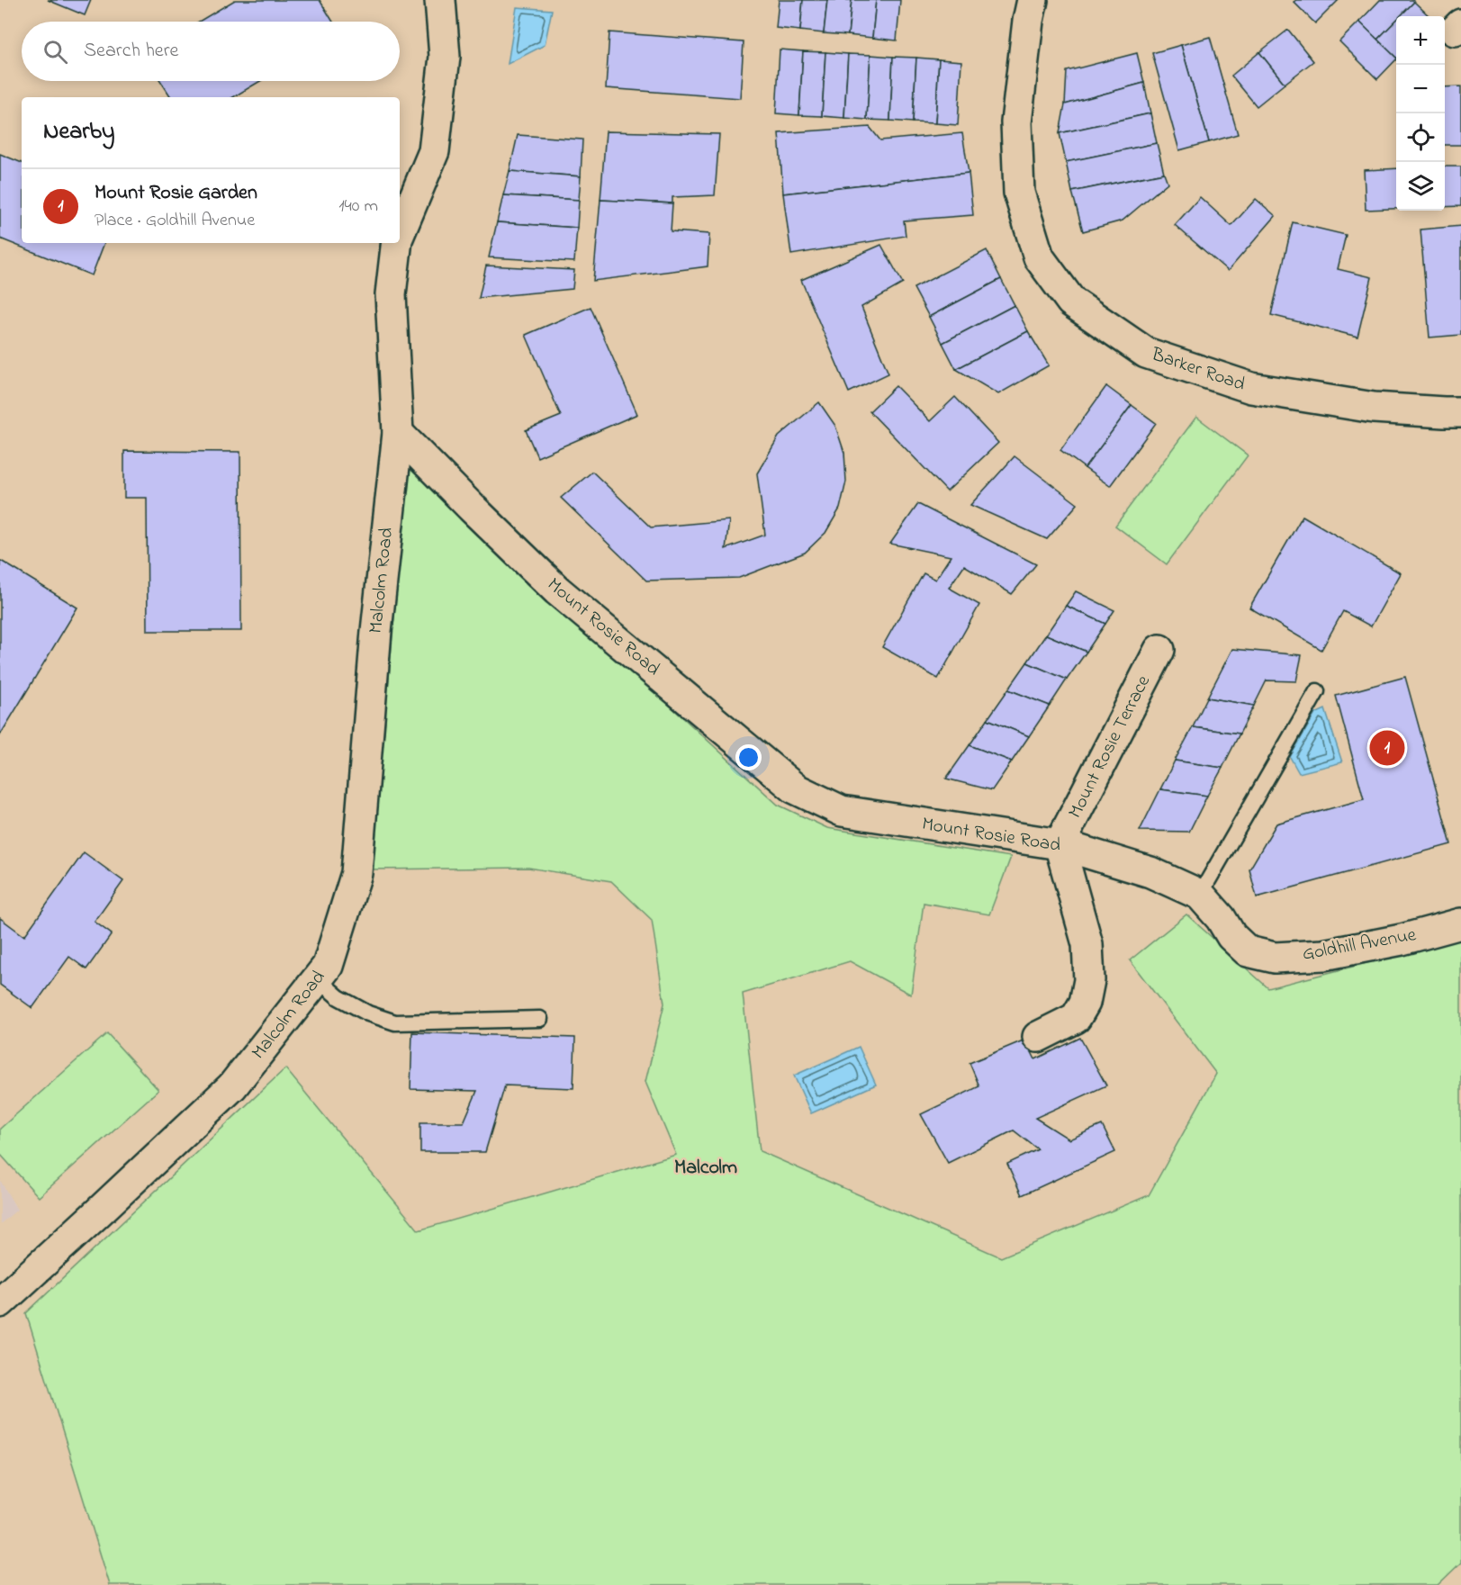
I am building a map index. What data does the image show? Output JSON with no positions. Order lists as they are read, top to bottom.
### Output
{
  "streets": {
    "street": [
      "Barker Road",
      "Malcolm Road",
      "Mount Rosie Road",
      "Mount Rosie Terrace",
      "Goldhill Avenue"
    ]
  },
  "crossings": [
    ["Malcolm Road", "Mount Rosie Road"],
    ["Mount Rosie Road", "Mount Rosie Terrace"],
    ["Mount Rosie Road", "Goldhill Avenue"]
  ],
  "districts": ["Malcolm"],
  "page": {
    "map_buttons": ["+", "−"],
    "search": "Search here",
    "heading": "Nearby",
    "list": [
      {
        "mark": "1",
        "name": "Mount Rosie Garden",
        "note": "Place · Goldhill Avenue",
        "value": "140 m"
      }
    ],
    "pins": "1"
  }
}
